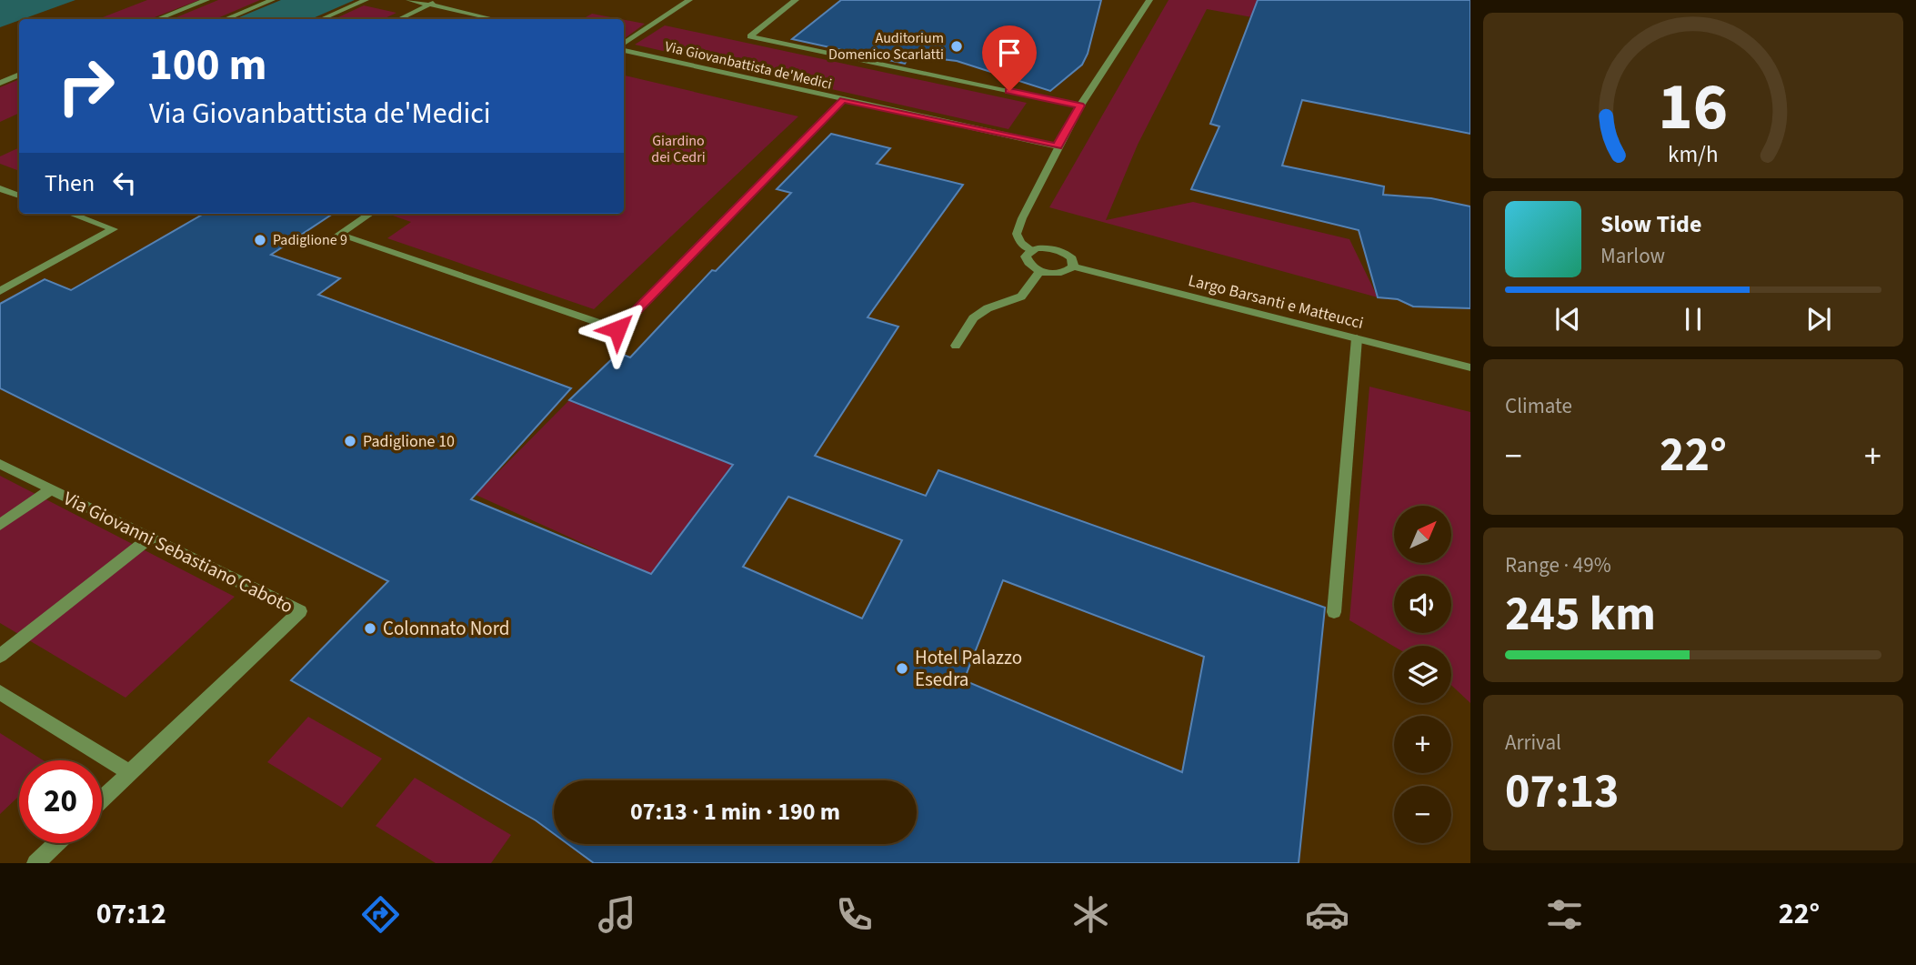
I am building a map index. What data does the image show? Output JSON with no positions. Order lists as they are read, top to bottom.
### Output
{
  "streets": {
    "street": ["Via Giovanbattista de'Medici", "Largo Barsanti e Matteucci", "Via Giovanni Sebastiano Caboto"]
  },
  "parks": ["Giardino dei Cedri"],
  "places": [
    "Auditorium Domenico Scarlatti",
    "Padiglione 9",
    "Padiglione 10",
    "Colonnato Nord",
    "Hotel Palazzo Esedra"
  ],
  "north": "top right",
  "page": {
    "turn": ["100 m", "Via Giovanbattista de'Medici"],
    "then": "Then",
    "song": ["Slow Tide", "Marlow"],
    "tile": [
      "Climate",
      ["Range · 49%", "245 km"],
      ["Arrival", "07:13"]
    ],
    "heat": ["−", "22°", "+"],
    "map_buttons": ["+", "−"],
    "limit": "20",
    "trip": "07:13 · 1 min · 190 m",
    "tabs": ["07:12", "22°"],
    "gauge": ["16", "km/h"]
  }
}
